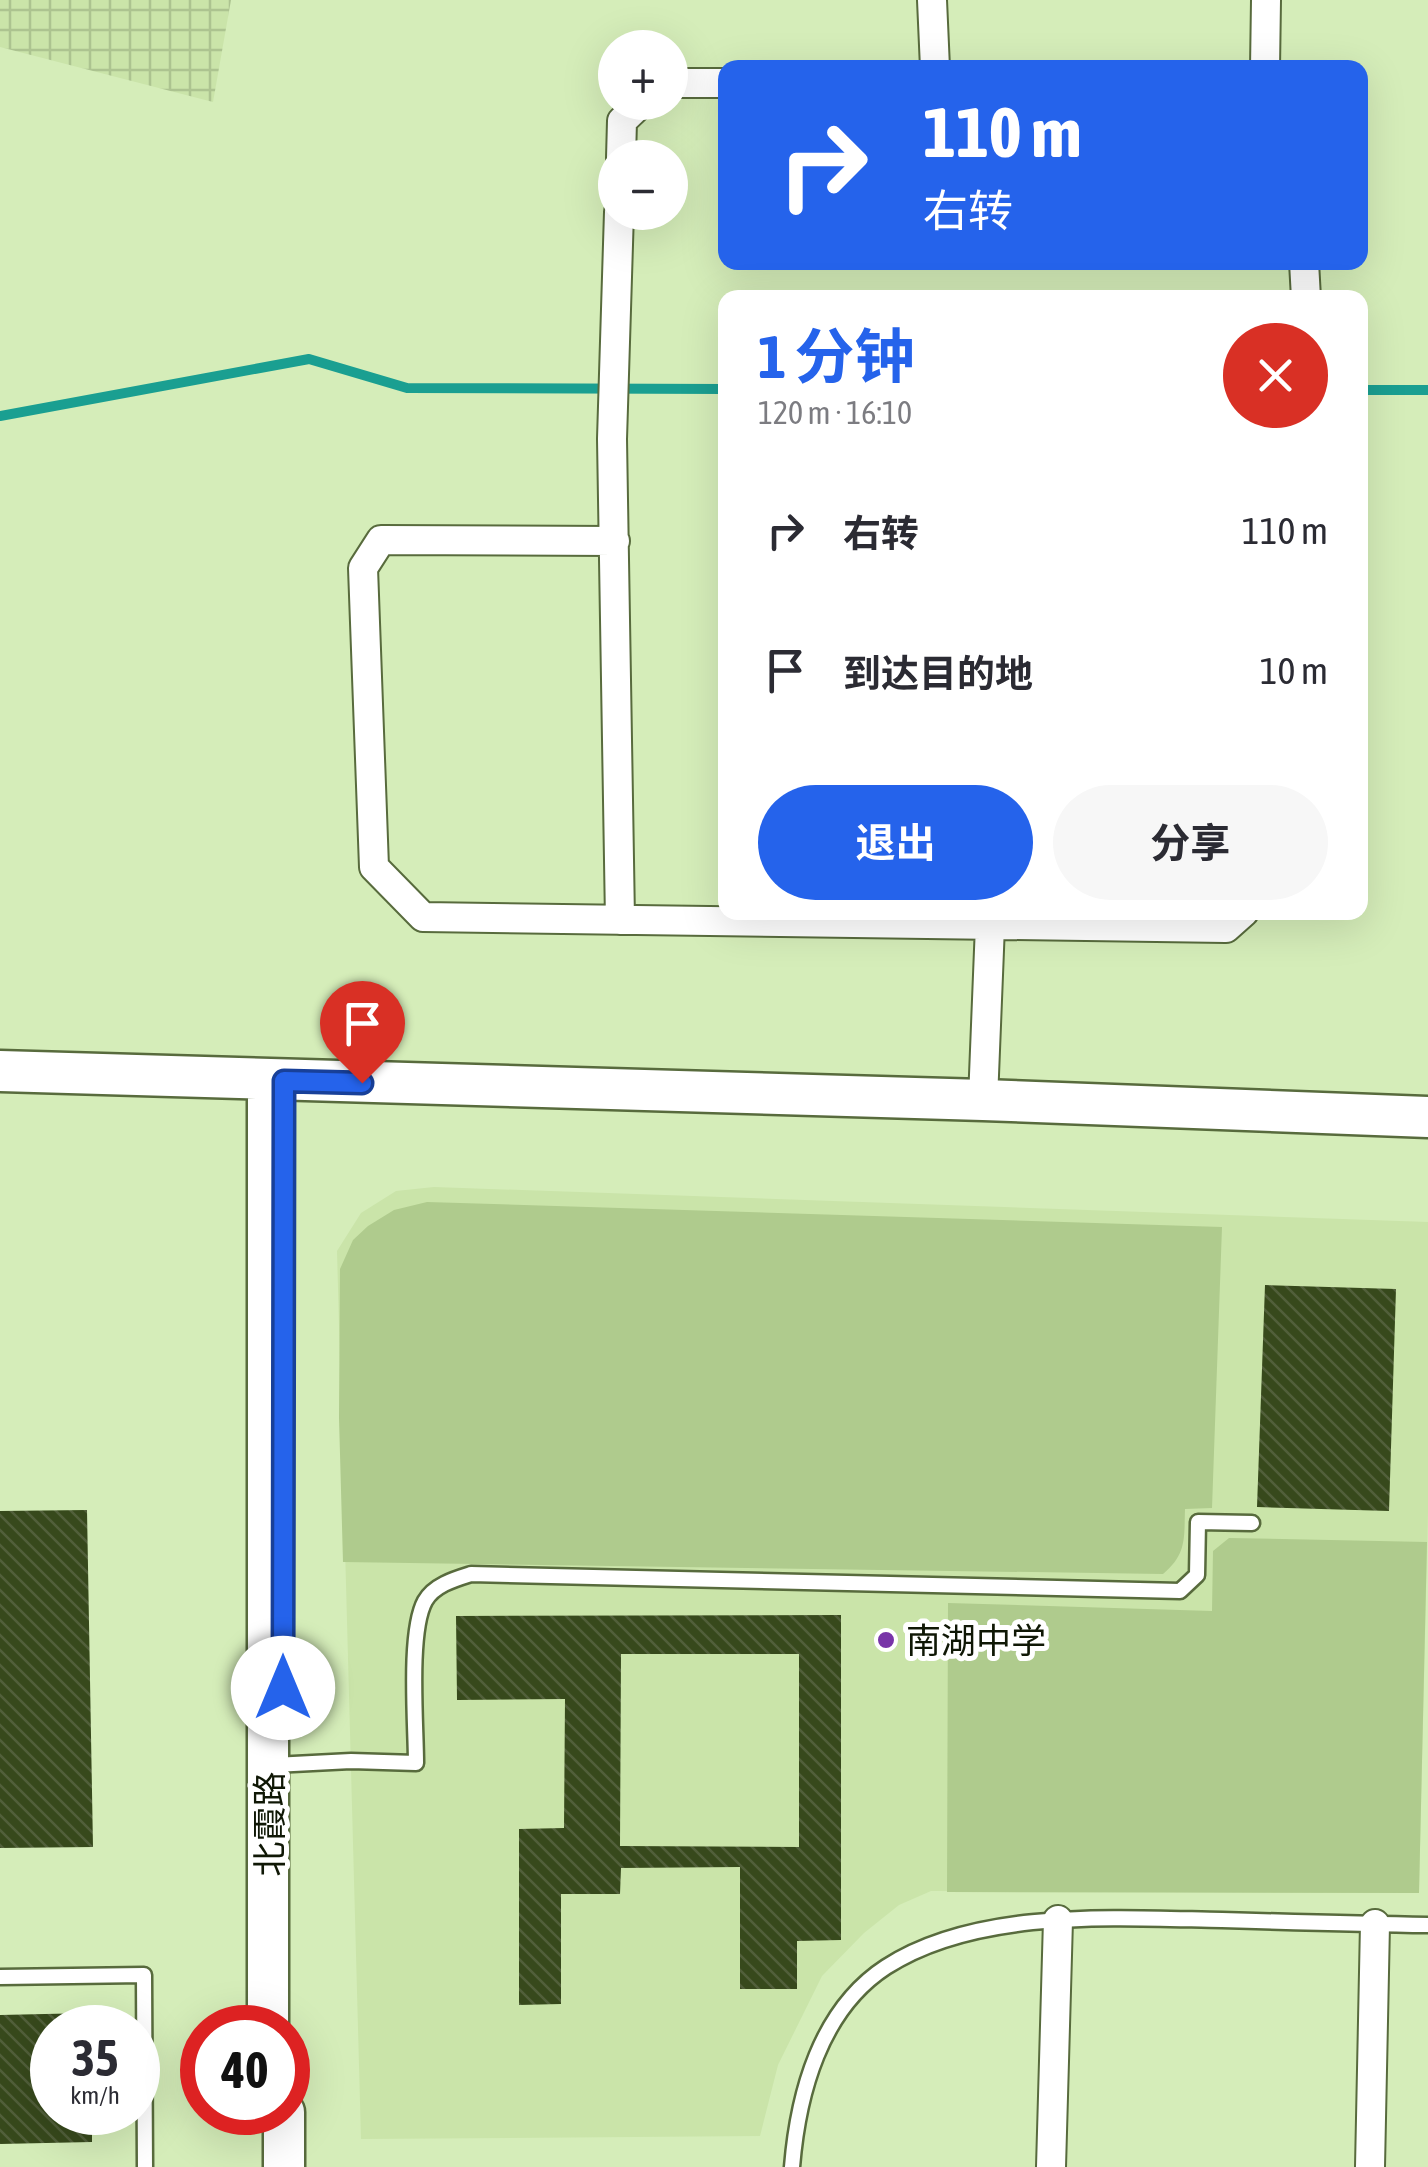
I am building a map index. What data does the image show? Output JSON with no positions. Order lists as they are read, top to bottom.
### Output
{
  "streets": {
    "street": ["北霞路"]
  },
  "places": ["南湖中学"],
  "page": {
    "map_buttons": ["+", "−"],
    "turn": ["110 m", "右转"],
    "heading": ["1 分钟", "120 m · 16:10"],
    "list": [
      {
        "name": "右转",
        "value": "110 m"
      },
      {
        "name": "到达目的地",
        "value": "10 m"
      }
    ],
    "buttons": ["退出", "分享"],
    "speed": "35 km/h",
    "limit": "40"
  }
}
